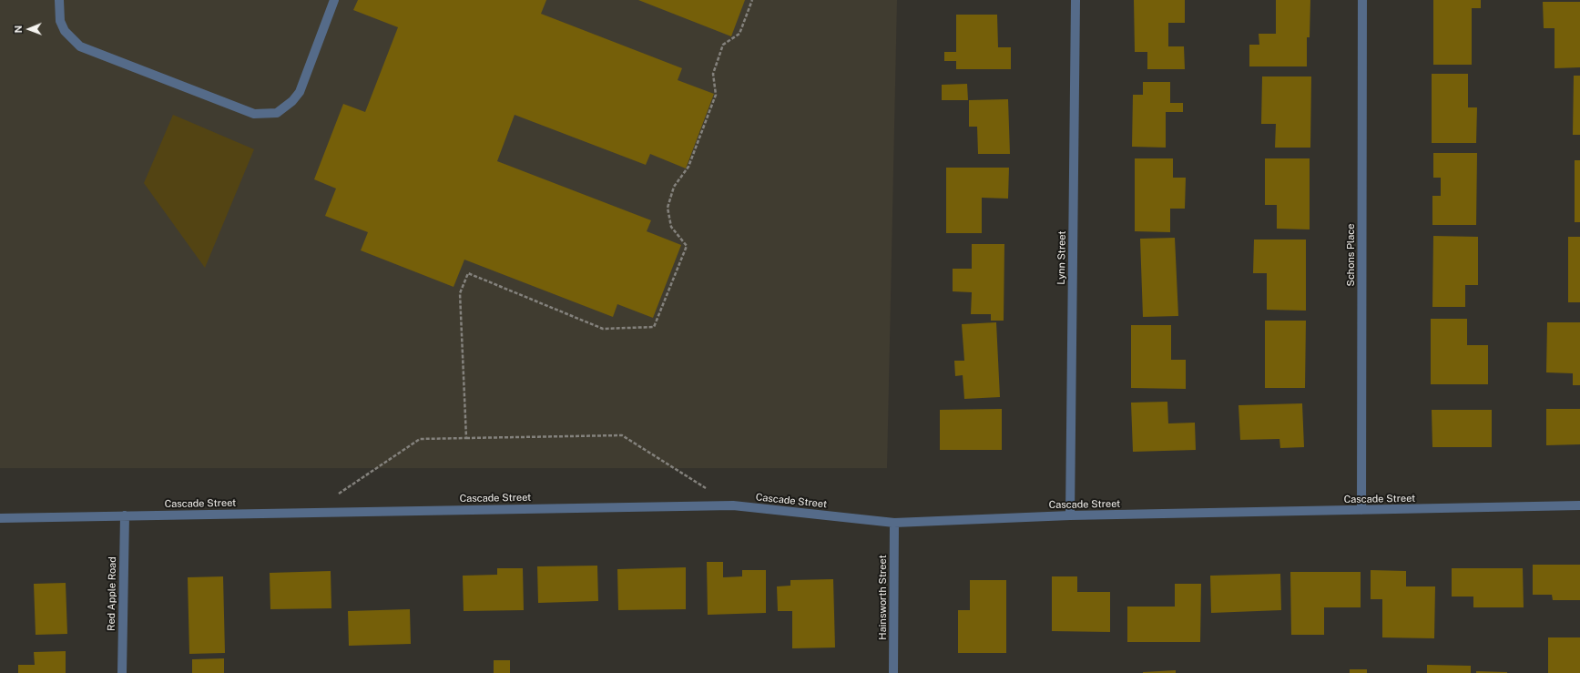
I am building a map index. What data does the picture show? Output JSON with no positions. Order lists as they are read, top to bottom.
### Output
{
  "streets": {
    "street": [
      "Schons Place",
      "Lynn Street",
      "Cascade Street",
      "Red Apple Road",
      "Hainsworth Street"
    ]
  },
  "crossings": [
    ["Schons Place", "Cascade Street"],
    ["Lynn Street", "Cascade Street"],
    ["Cascade Street", "Red Apple Road"],
    ["Cascade Street", "Hainsworth Street"]
  ],
  "north": "left"
}
